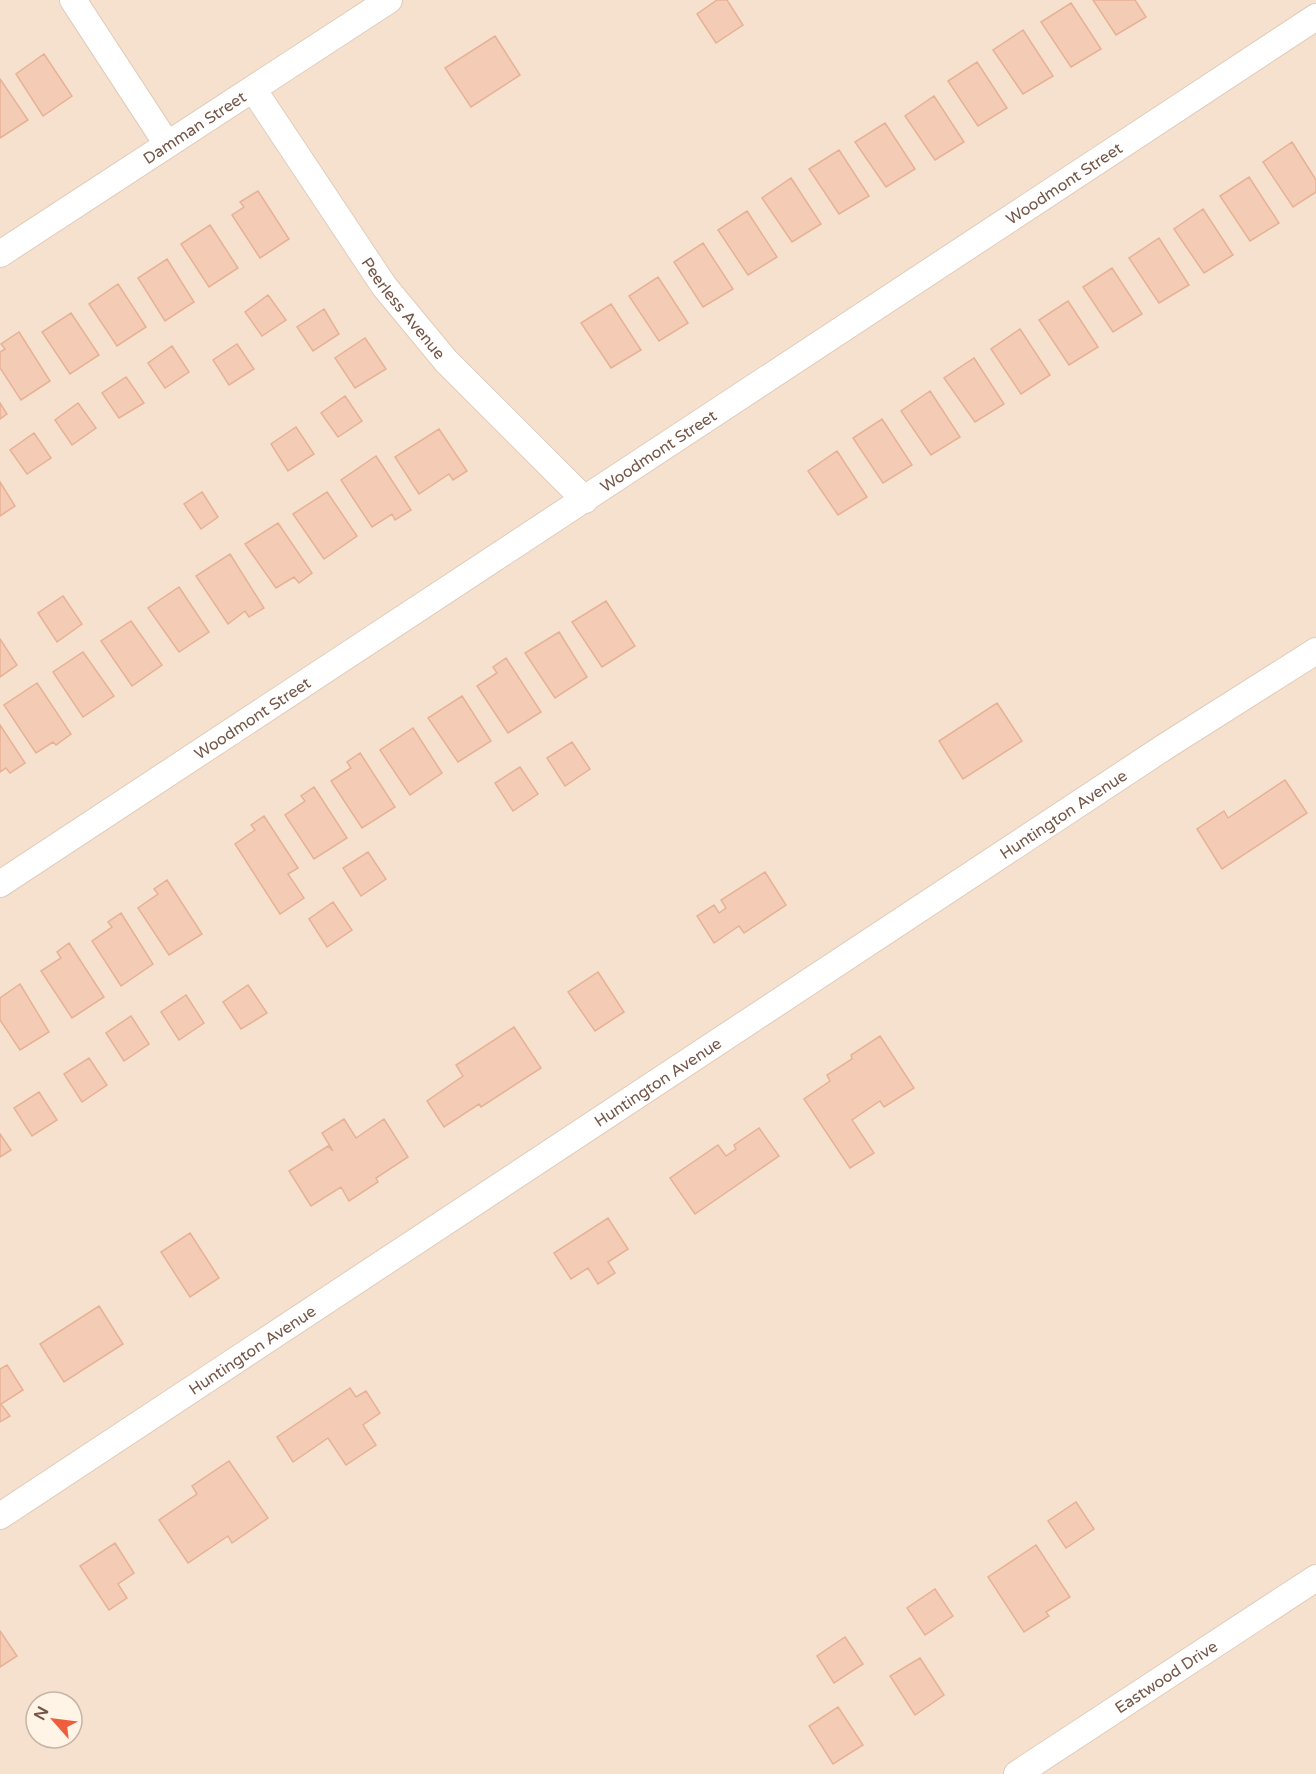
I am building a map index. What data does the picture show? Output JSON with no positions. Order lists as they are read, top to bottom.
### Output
{
  "streets": {
    "street": [
      "Damman Street",
      "Woodmont Street",
      "Peerless Avenue",
      "Huntington Avenue",
      "Eastwood Drive"
    ]
  },
  "crossings": [
    ["Damman Street", "Peerless Avenue"],
    ["Woodmont Street", "Peerless Avenue"]
  ],
  "north": "top left"
}
